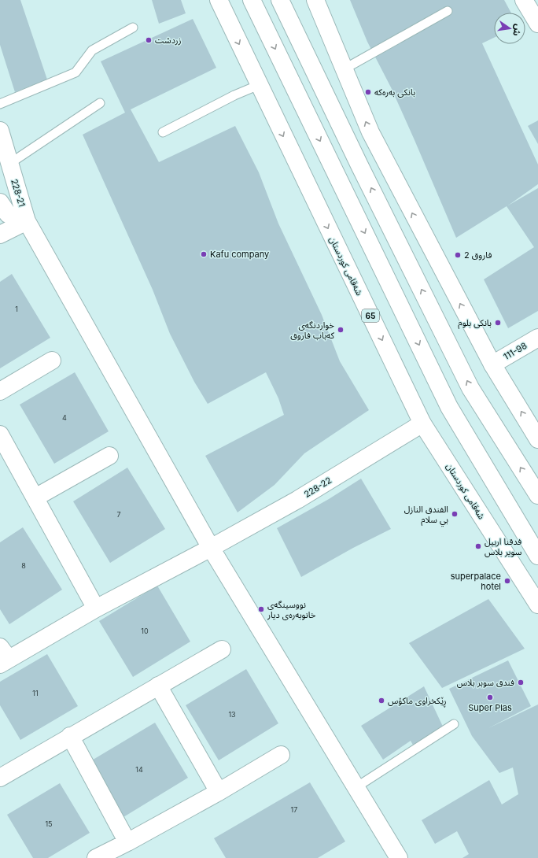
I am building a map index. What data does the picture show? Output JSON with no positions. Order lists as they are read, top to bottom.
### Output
{
  "streets": {
    "main road": [
      "228-21",
      "شەقامی کوردستان",
      "65",
      "111-98",
      "228-22"
    ]
  },
  "crossings": [
    ["شەقامی کوردستان", "228-22"]
  ],
  "places": [
    "زردشت",
    "بانکی بەرەکە",
    "Kafu company",
    "فاروق 2",
    "بانکی بلوم",
    "خواردنگەی کەباب فاروق",
    "الفندق النازل بي سلام",
    "فدقنا اربيل سوير بلاس",
    "superpalace hotel",
    "نووسینگەی خانوبەرەی دیار",
    "فندق سوبر بلاس",
    "Super Plas",
    "ڕێکخراوی ماکۆس"
  ],
  "house_numbers": [
    "1",
    "4",
    "7",
    "8",
    "10",
    "11",
    "13",
    "14",
    "17",
    "15"
  ],
  "north": "right"
}
